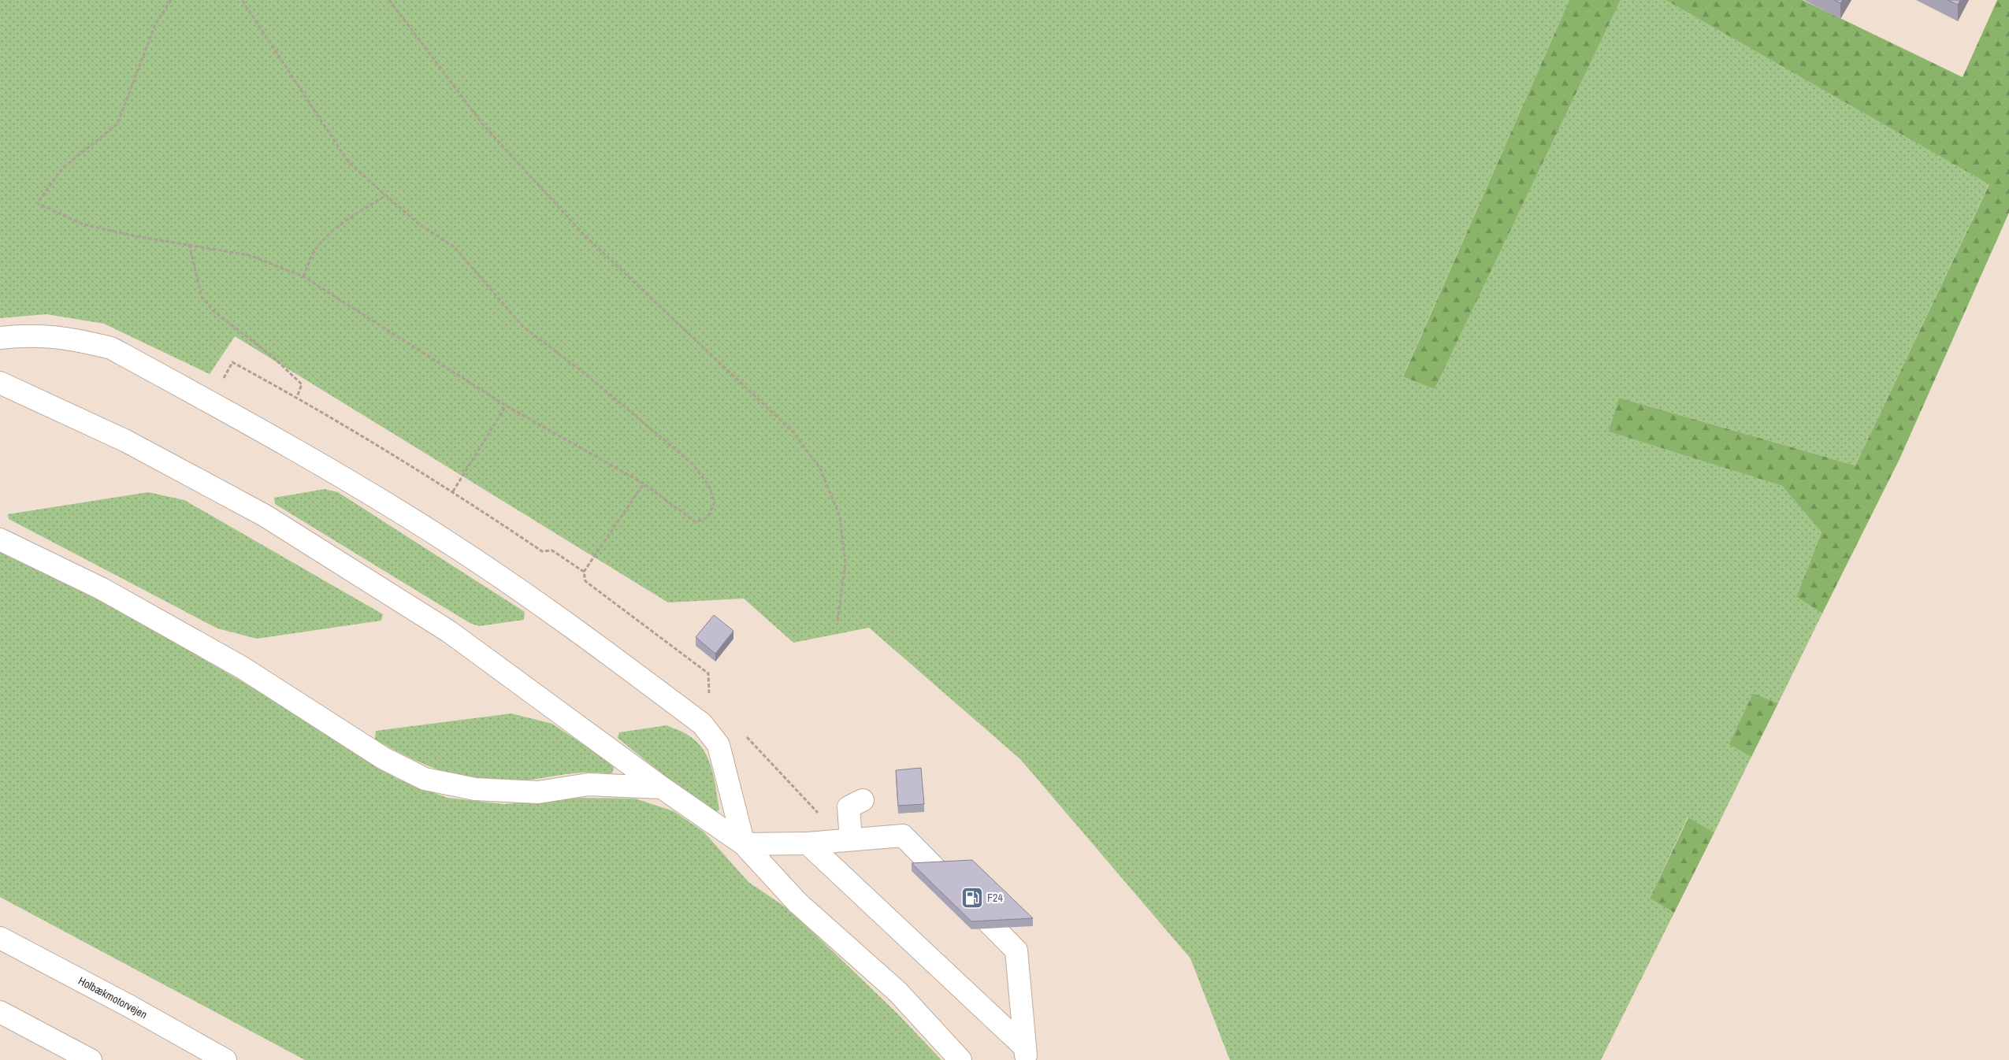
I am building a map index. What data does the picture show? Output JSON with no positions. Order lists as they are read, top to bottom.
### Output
{
  "streets": {
    "main road": ["Holbækmotorvejen"]
  },
  "places": {
    "fuel station": ["F24"]
  }
}
